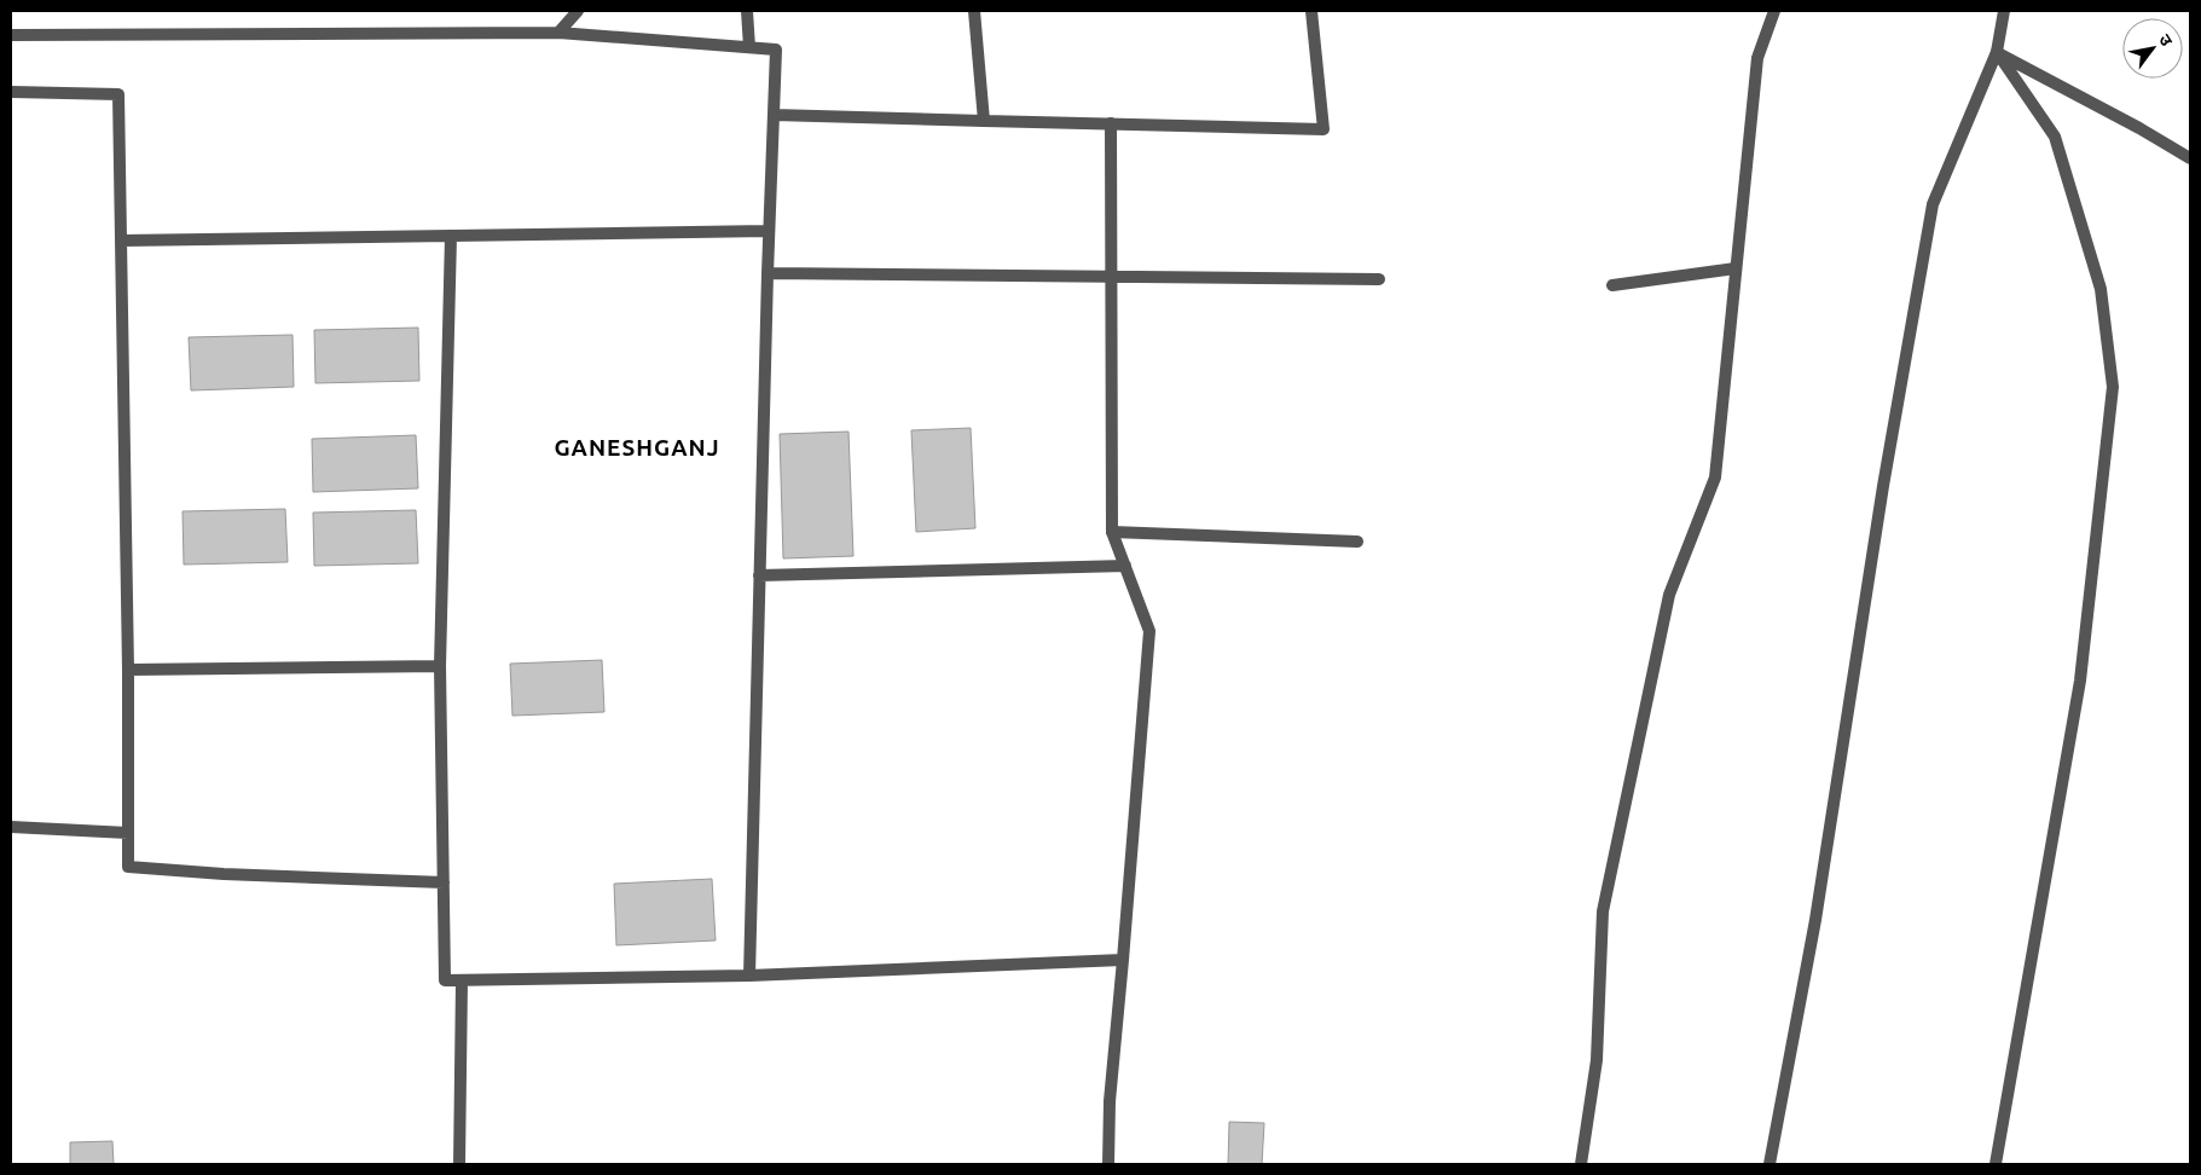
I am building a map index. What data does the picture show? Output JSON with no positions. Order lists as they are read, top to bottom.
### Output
{
  "districts": ["GANESHGANJ"],
  "north": "top right"
}
